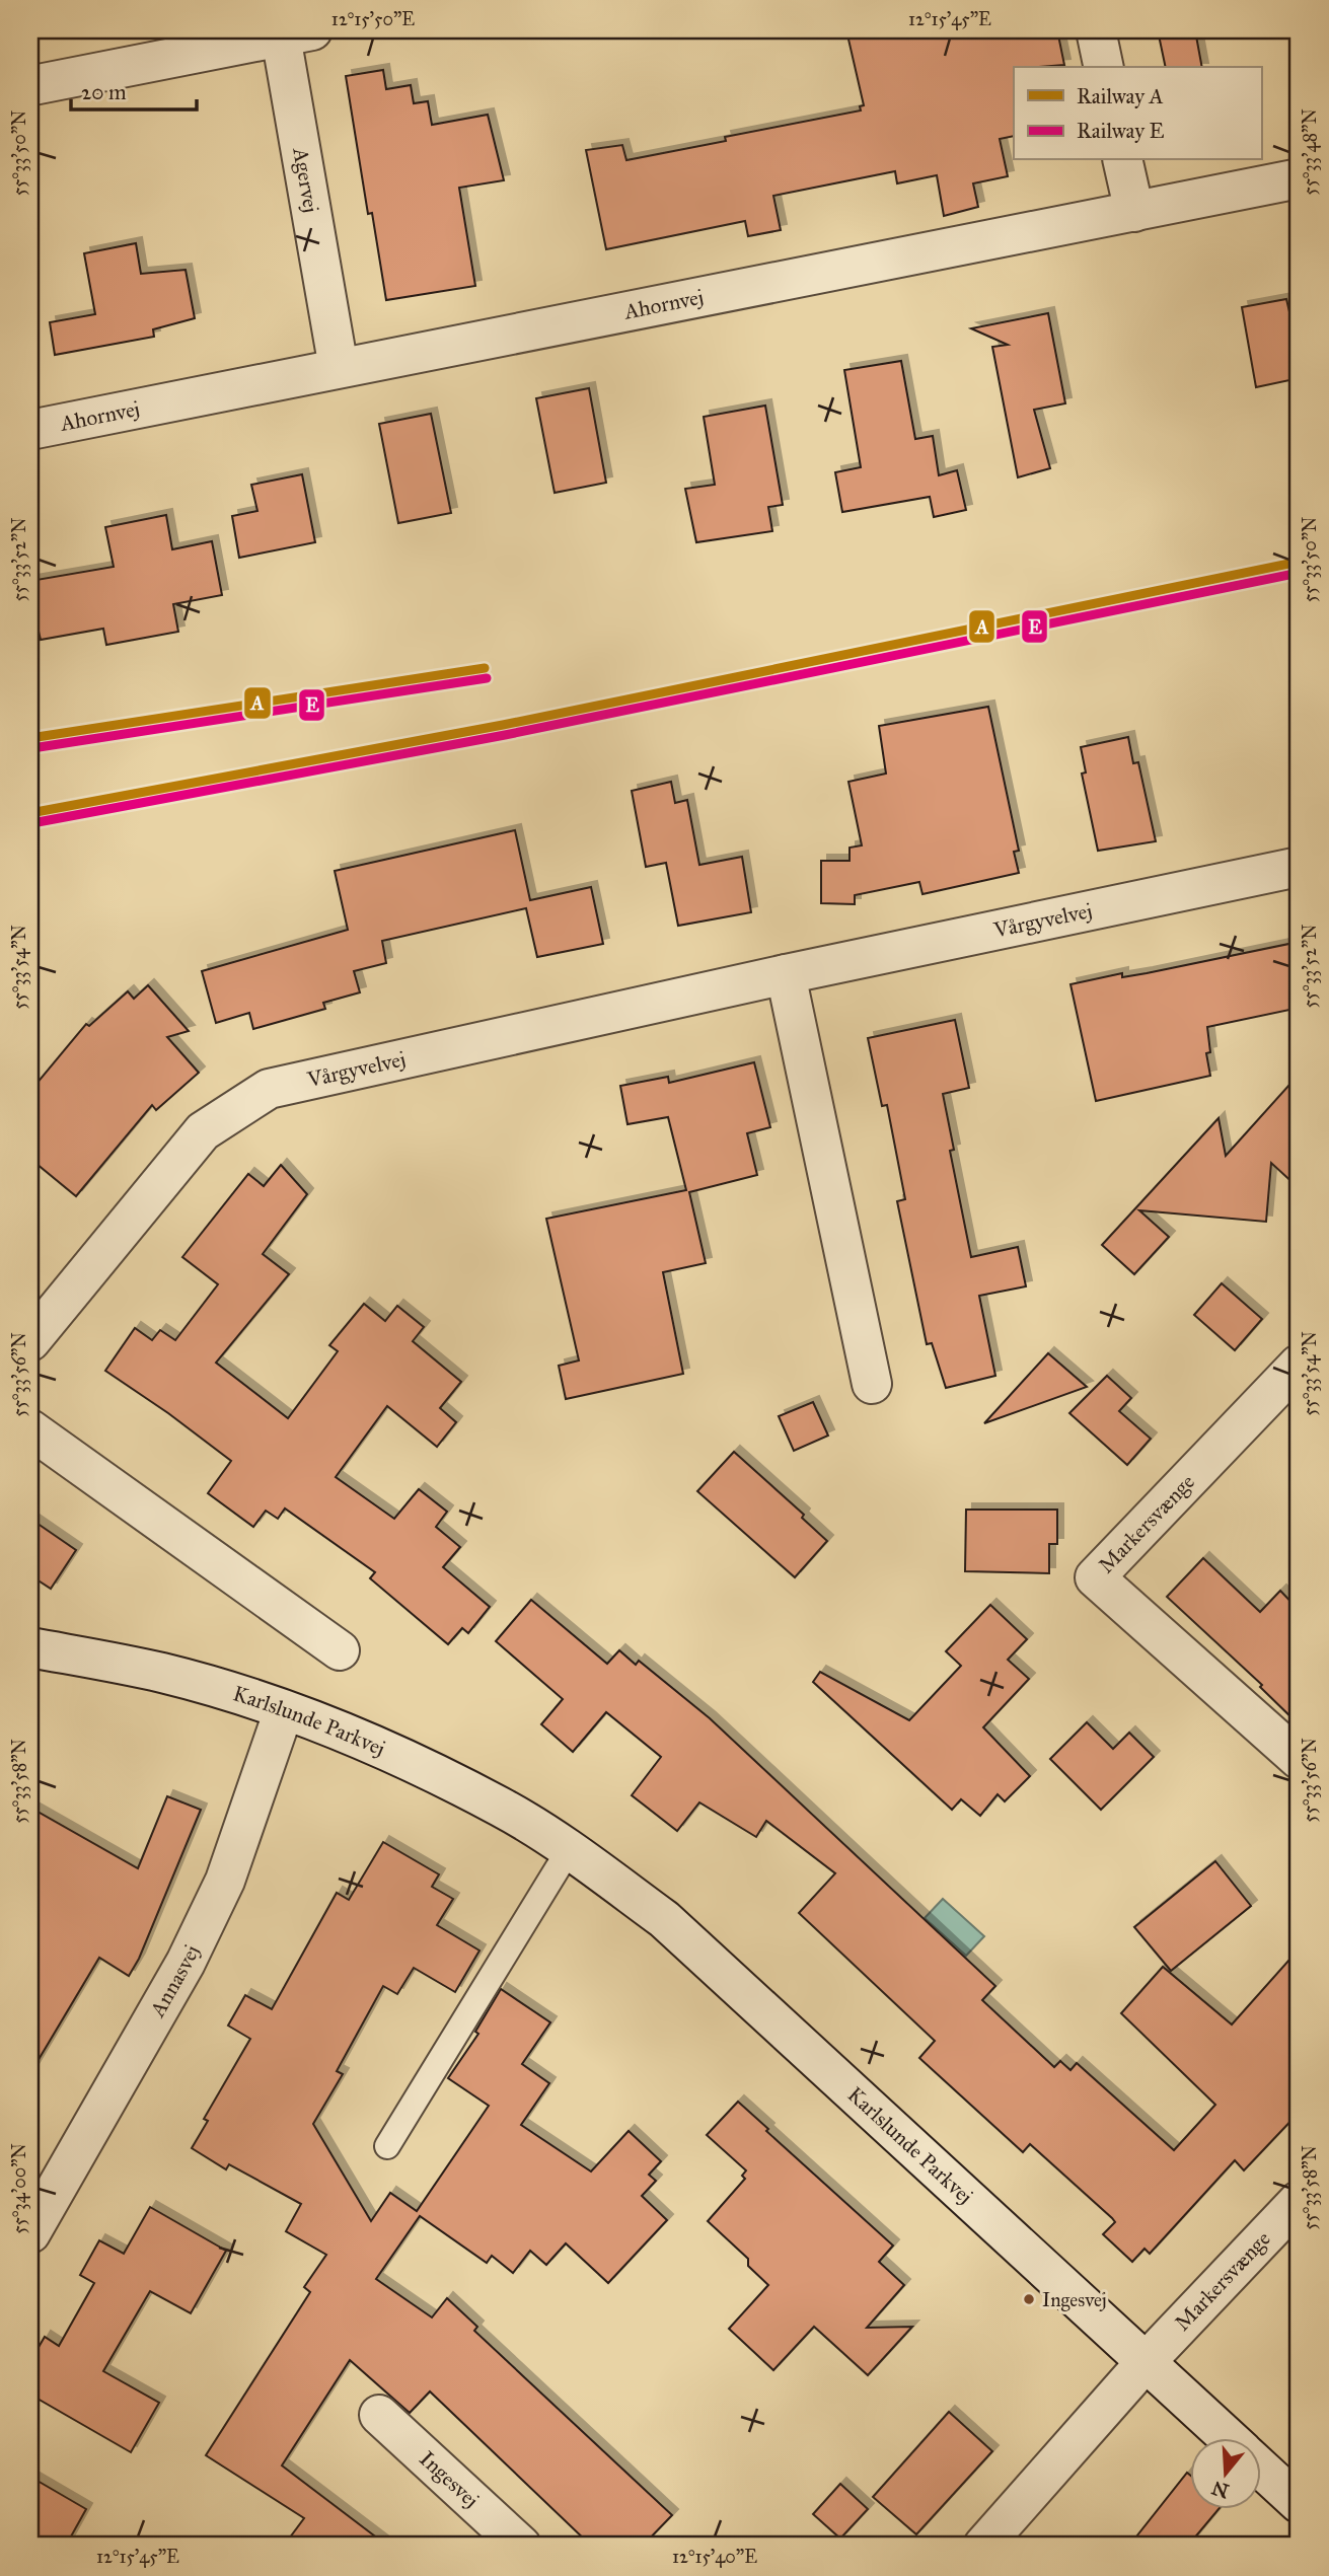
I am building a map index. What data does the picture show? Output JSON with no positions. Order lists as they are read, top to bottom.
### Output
{
  "streets": {
    "street": [
      "Agervej",
      "Ahornvej",
      "Vårgyvelvej",
      "Markersvænge",
      "Karlslunde Parkvej",
      "Annasvej",
      "Ingesvej"
    ]
  },
  "crossings": [
    ["Agervej", "Ahornvej"],
    ["Markersvænge", "Karlslunde Parkvej"],
    ["Karlslunde Parkvej", "Annasvej"]
  ],
  "places": ["Ingesvej"],
  "lines": ["rail line A", "rail line E"],
  "legend": ["Railway A", "Railway E"],
  "scale_bar": "20 m",
  "north": "bottom",
  "coordinates": [
    "12°15'50\"E",
    "12°15'45\"E",
    "55°33'48\"N",
    "55°33'50\"N",
    "55°33'52\"N",
    "55°33'54\"N",
    "55°33'56\"N",
    "55°33'58\"N",
    "55°34'00\"N",
    "12°15'40\"E"
  ]
}
